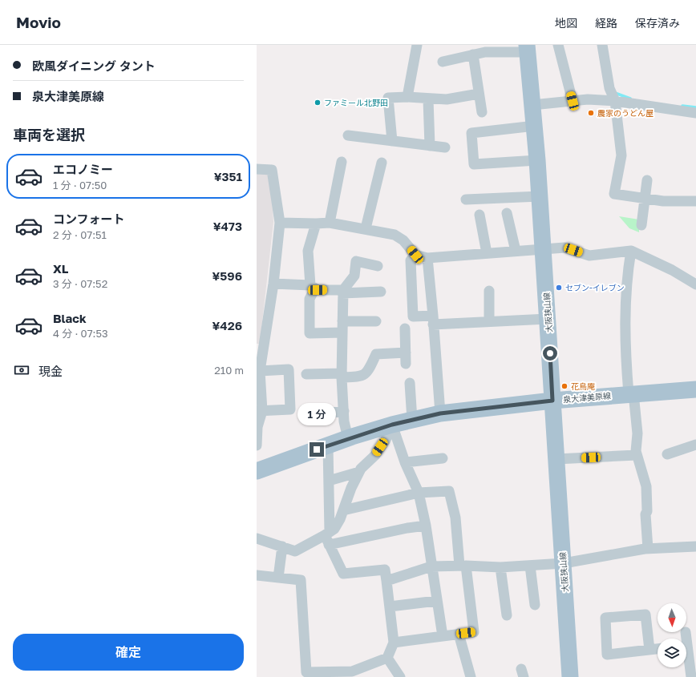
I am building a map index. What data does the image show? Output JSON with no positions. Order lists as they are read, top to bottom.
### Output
{
  "streets": {
    "main road": ["大阪狭山線", "泉大津美原線"]
  },
  "crossings": [
    ["大阪狭山線", "泉大津美原線"]
  ],
  "places": [
    "ファミール北野田",
    "農家のうどん屋",
    "セブン-イレブン",
    "花鳥庵"
  ],
  "north": "bottom",
  "page": {
    "header": "Movio",
    "nav": ["地図", "経路", "保存済み"],
    "banner": ["欧風ダイニング タント", "泉大津美原線"],
    "heading": "車両を選択",
    "list": [
      {
        "name": "エコノミー",
        "note": "1 分 · 07:50",
        "value": "¥351"
      },
      {
        "name": "コンフォート",
        "note": "2 分 · 07:51",
        "value": "¥473"
      },
      {
        "name": "XL",
        "note": "3 分 · 07:52",
        "value": "¥596"
      },
      {
        "name": "Black",
        "note": "4 分 · 07:53",
        "value": "¥426"
      }
    ],
    "pay": ["現金", "210 m"],
    "bubble": "1 分",
    "buttons": "確定"
  }
}
